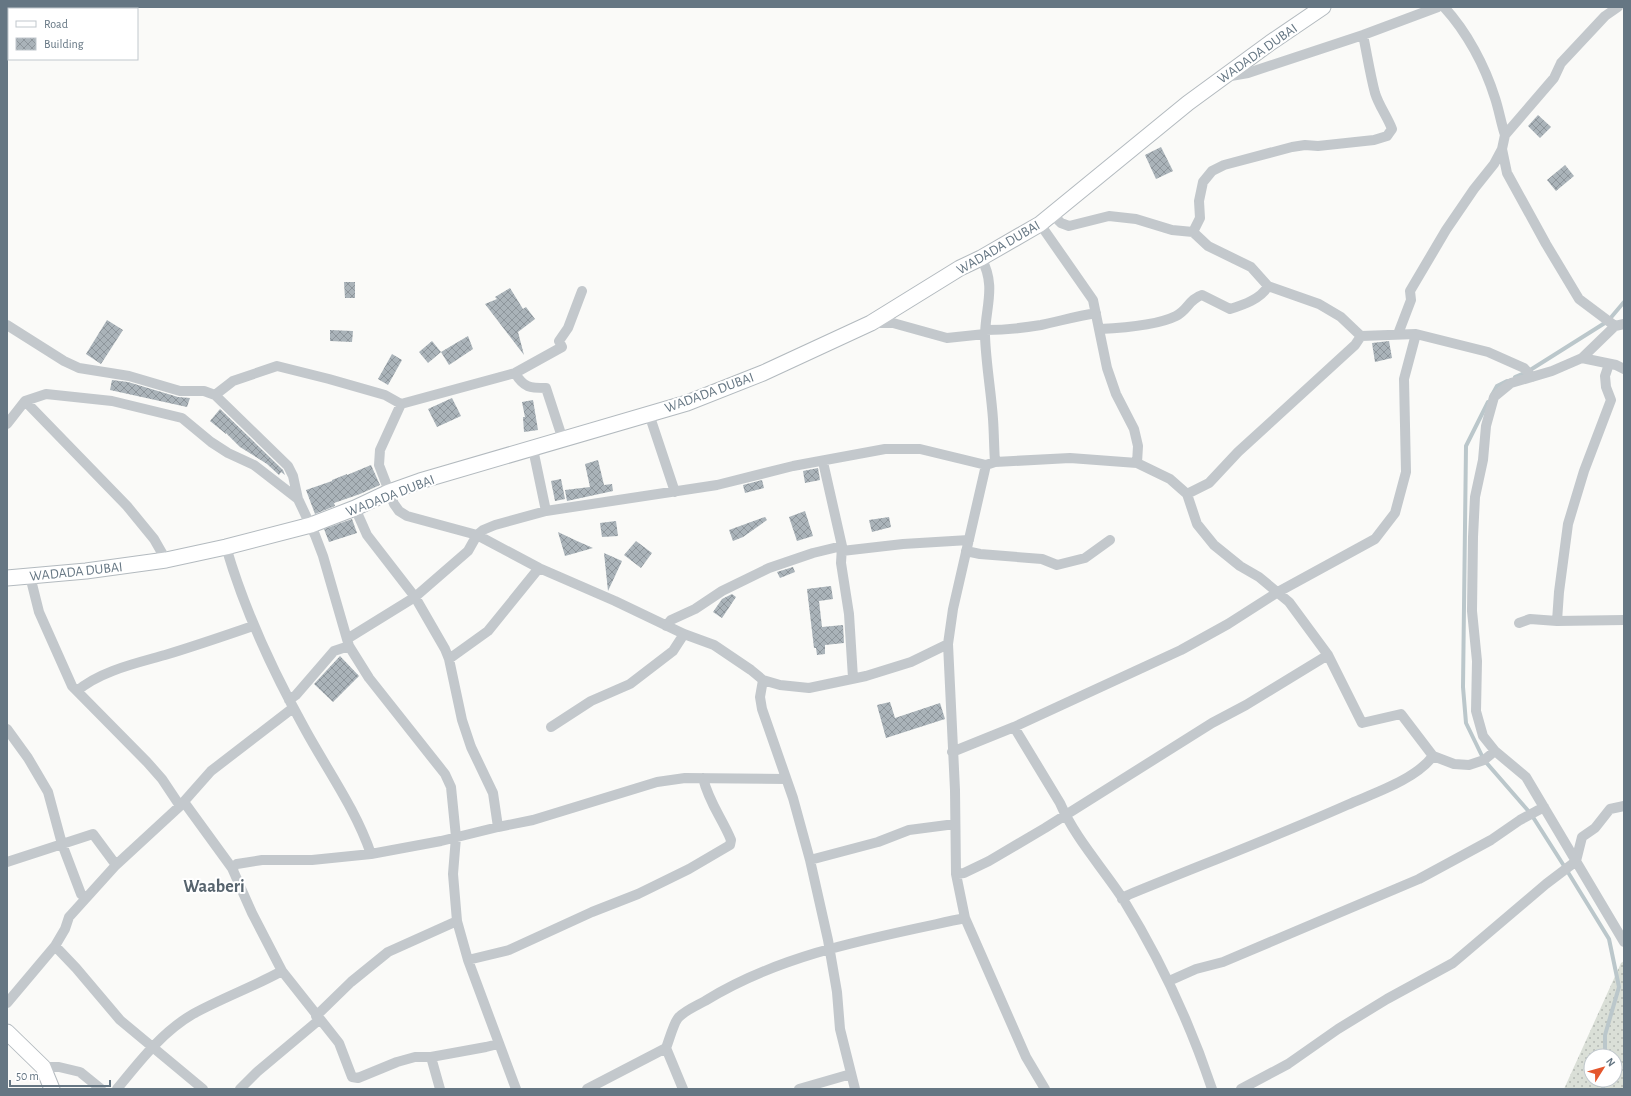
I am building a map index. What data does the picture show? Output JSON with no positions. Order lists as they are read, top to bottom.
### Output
{
  "streets": {
    "street": ["WADADA DUBAI"]
  },
  "districts": ["Waaberi"],
  "legend": ["Road", "Building"],
  "scale_bar": "50 m",
  "north": "top right"
}
